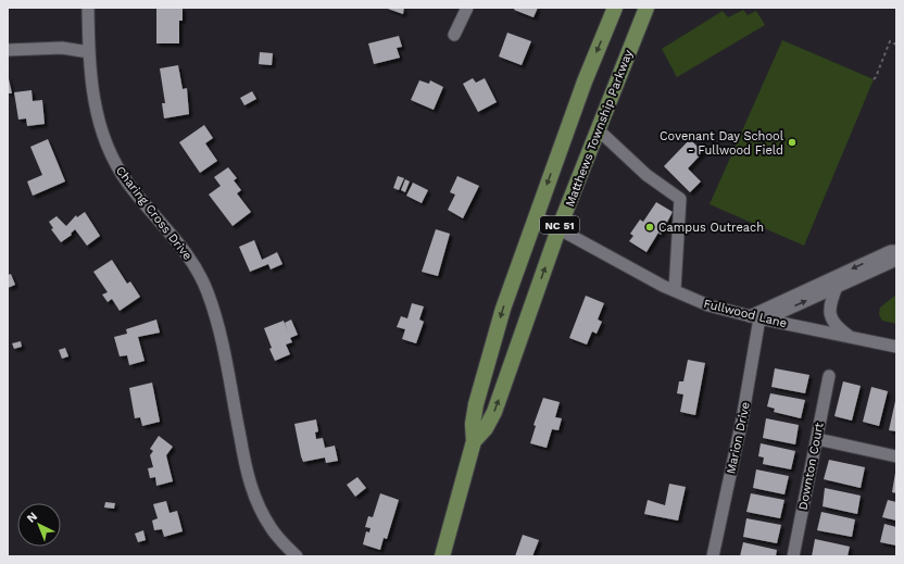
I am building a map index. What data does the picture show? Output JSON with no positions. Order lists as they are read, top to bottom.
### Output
{
  "streets": {
    "main road": ["Matthews Township Parkway", "NC 51"],
    "street": [
      "Charing Cross Drive",
      "Fullwood Lane",
      "Marion Drive",
      "Downton Court"
    ]
  },
  "crossings": [
    ["Matthews Township Parkway", "Fullwood Lane"],
    ["Fullwood Lane", "Marion Drive"]
  ],
  "places": ["Covenant Day School - Fullwood Field", "Campus Outreach"],
  "north": "top left"
}
